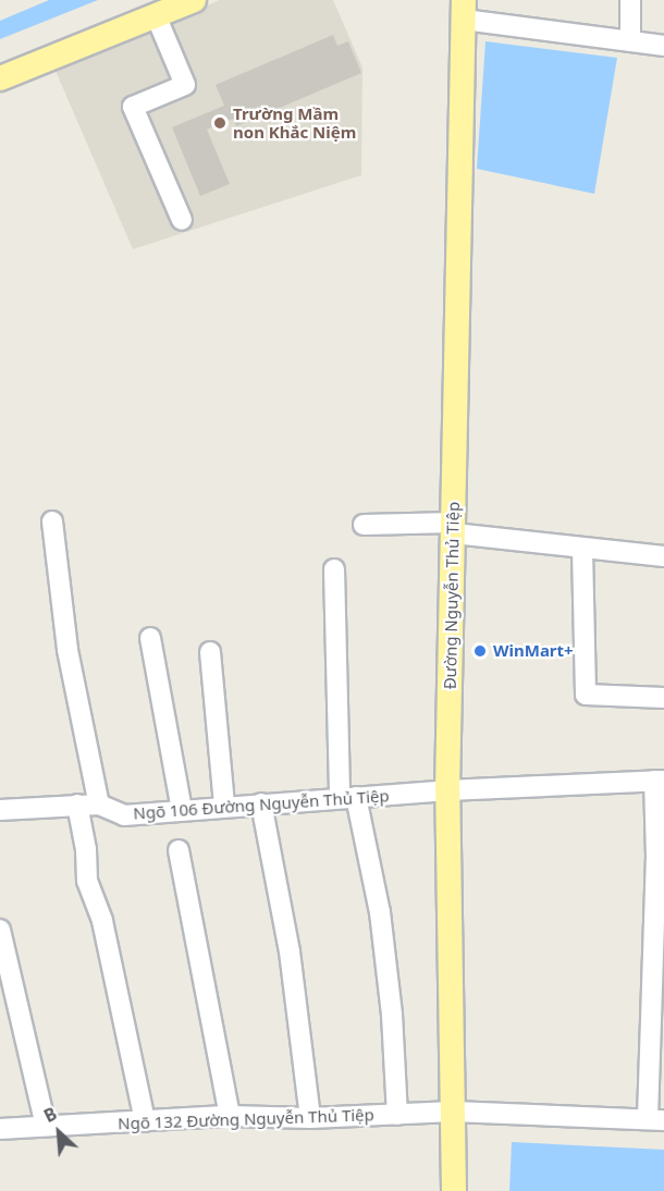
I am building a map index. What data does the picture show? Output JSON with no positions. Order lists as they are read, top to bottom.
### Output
{
  "streets": {
    "main road": ["Đường Nguyễn Thủ Tiệp"],
    "street": ["Ngõ 106 Đường Nguyễn Thủ Tiệp", "Ngõ 132 Đường Nguyễn Thủ Tiệp"]
  },
  "crossings": [
    ["Đường Nguyễn Thủ Tiệp", "Ngõ 106 Đường Nguyễn Thủ Tiệp"],
    ["Đường Nguyễn Thủ Tiệp", "Ngõ 132 Đường Nguyễn Thủ Tiệp"]
  ],
  "places": ["Trường Mầm non Khắc Niệm", "WinMart+"],
  "north": "top left"
}
